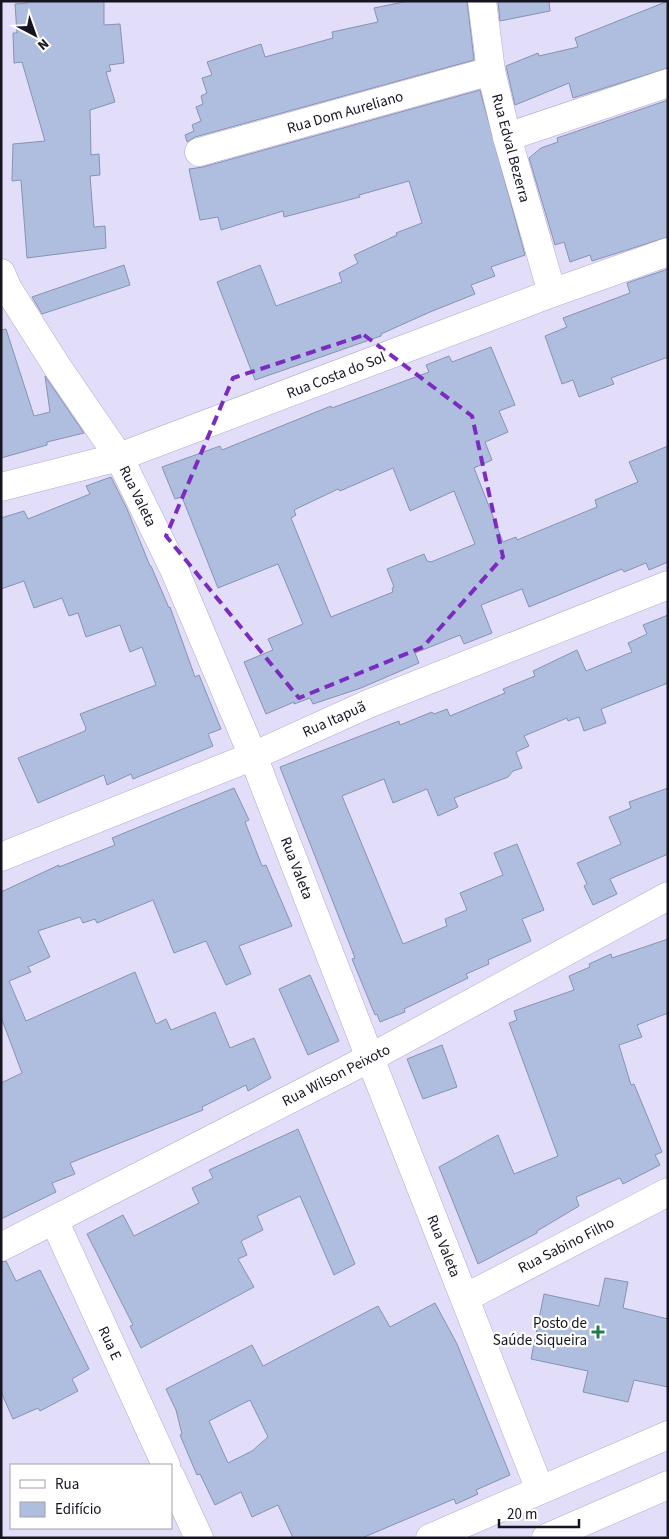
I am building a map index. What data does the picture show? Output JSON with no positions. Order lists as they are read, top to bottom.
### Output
{
  "streets": {
    "street": [
      "Rua Dom Aureliano",
      "Rua Edval Bezerra",
      "Rua Costa do Sol",
      "Rua Valeta",
      "Rua Itapuã",
      "Rua Wilson Peixoto",
      "Rua Sabino Filho",
      "Rua E"
    ]
  },
  "crossings": [
    ["Rua Dom Aureliano", "Rua Edval Bezerra"],
    ["Rua Edval Bezerra", "Rua Costa do Sol"],
    ["Rua Costa do Sol", "Rua Valeta"],
    ["Rua Valeta", "Rua Itapuã"],
    ["Rua Valeta", "Rua Wilson Peixoto"],
    ["Rua Valeta", "Rua Sabino Filho"],
    ["Rua Wilson Peixoto", "Rua E"]
  ],
  "places": {
    "health": ["Posto de Saúde Siqueira"]
  },
  "legend": ["Rua", "Edifício"],
  "scale_bar": "20 m",
  "north": "bottom right"
}
